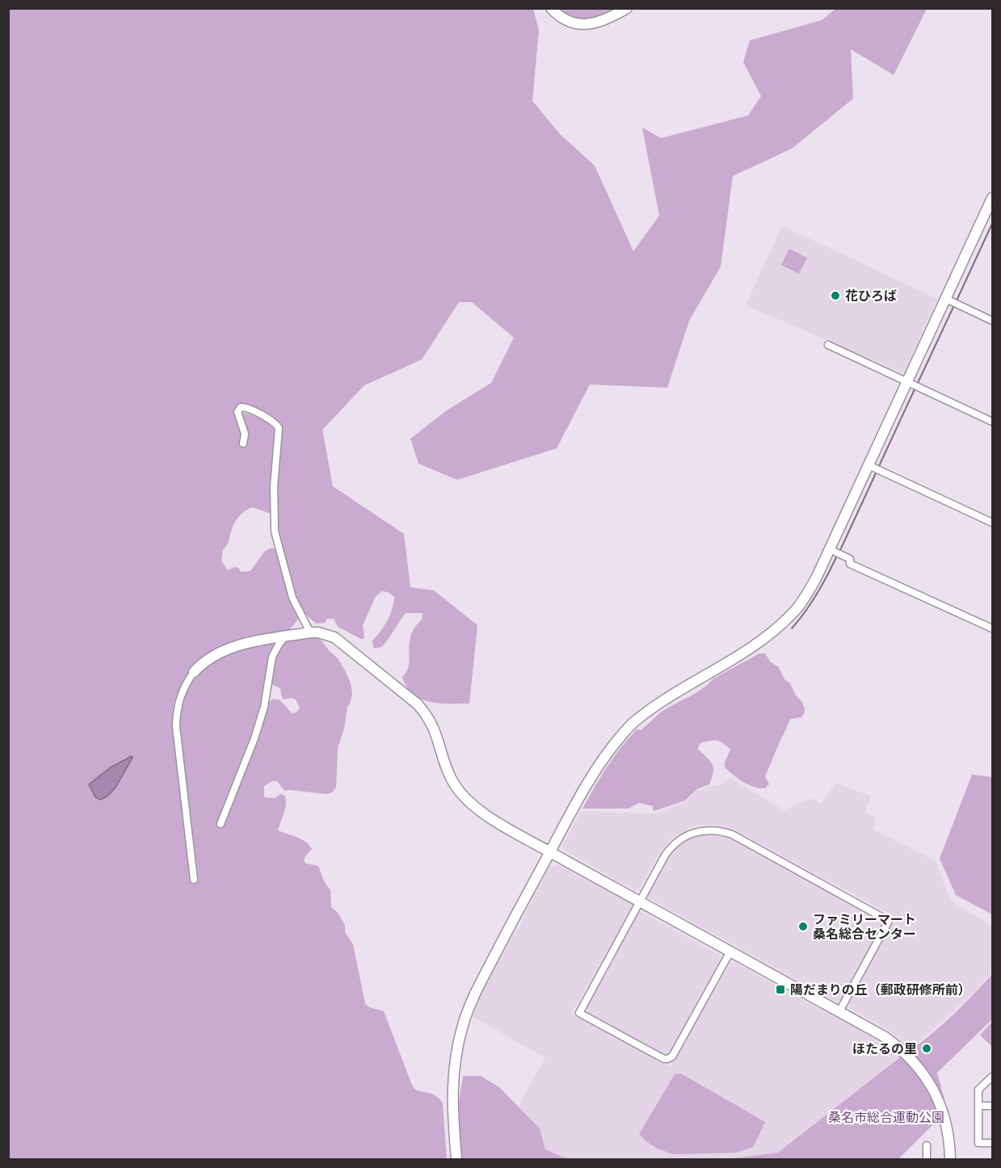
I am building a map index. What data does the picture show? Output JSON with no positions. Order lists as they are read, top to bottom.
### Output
{
  "parks": ["桑名市総合運動公園"],
  "places": {
    "other": ["花ひろば", "ファミリーマート 桑名総合センター", "ほたるの里"],
    "transit": ["陽だまりの丘（郵政研修所前）"]
  }
}
